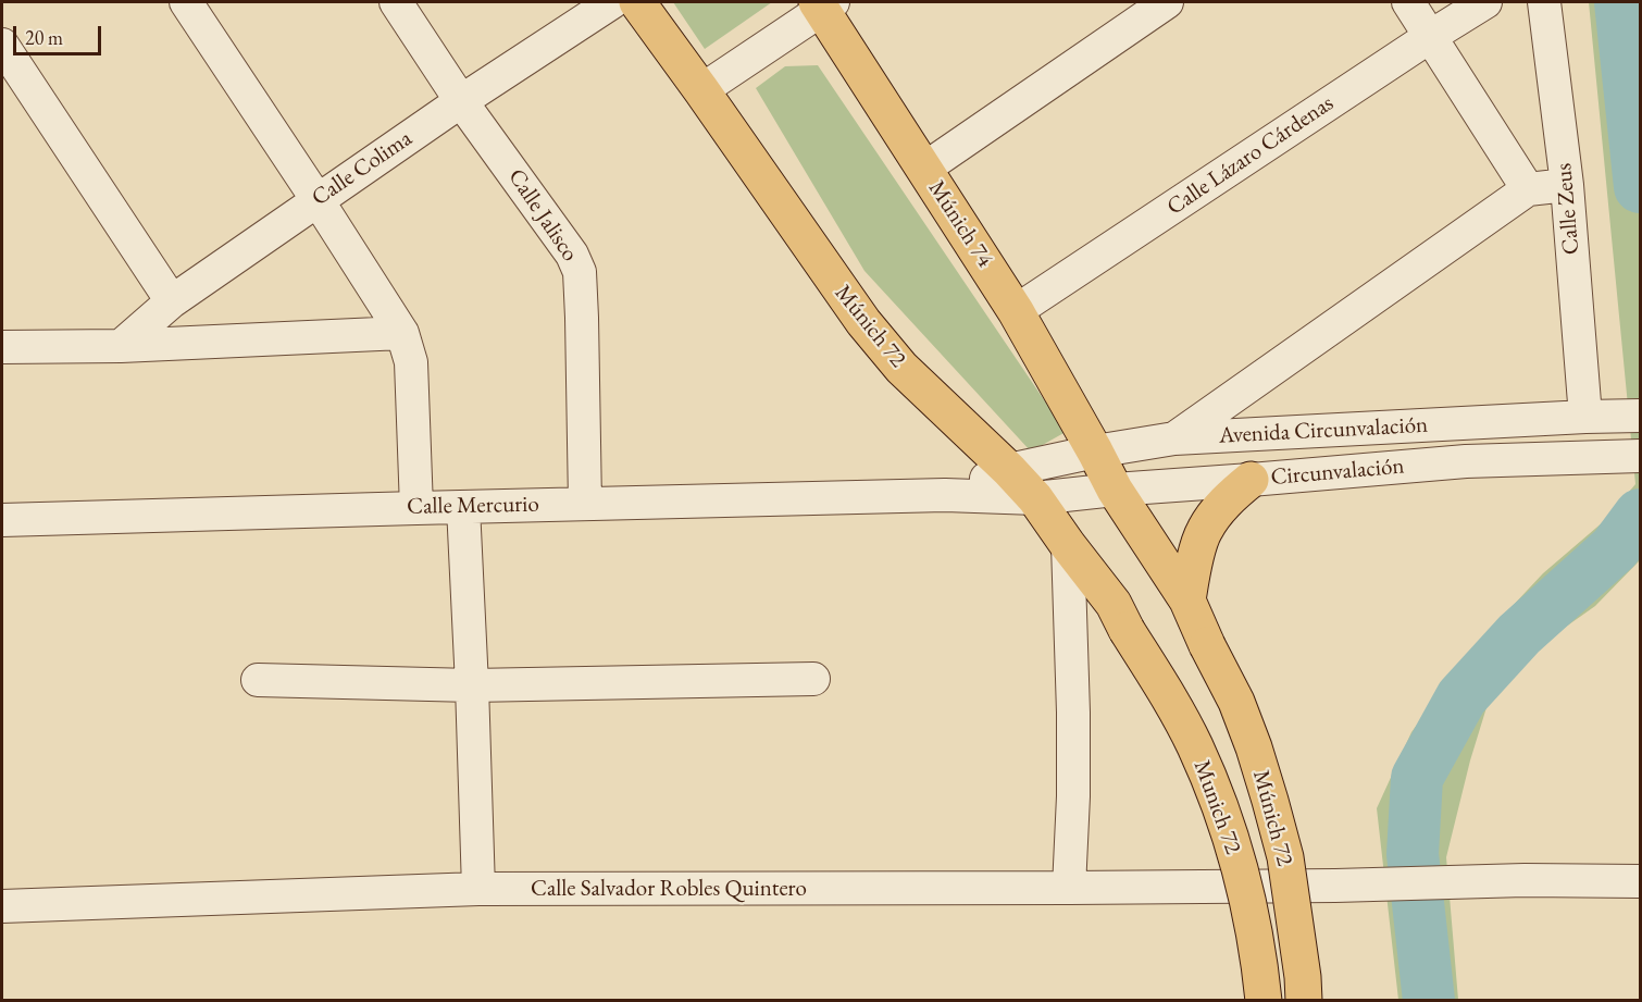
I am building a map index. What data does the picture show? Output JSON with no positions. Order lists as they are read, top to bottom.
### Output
{
  "streets": {
    "main road": ["Múnich 74", "Múnich 72", "Munich 72"],
    "street": [
      "Calle Lázaro Cárdenas",
      "Calle Colima",
      "Calle Zeus",
      "Calle Jalisco",
      "Avenida Circunvalación",
      "Circunvalación",
      "Calle Mercurio",
      "Calle Salvador Robles Quintero"
    ]
  },
  "crossings": [
    ["Calle Lázaro Cárdenas", "Múnich 74"],
    ["Calle Colima", "Calle Jalisco"],
    ["Calle Zeus", "Avenida Circunvalación"],
    ["Calle Jalisco", "Calle Mercurio"],
    ["Múnich 74", "Avenida Circunvalación"],
    ["Múnich 74", "Circunvalación"],
    ["Múnich 72", "Avenida Circunvalación"],
    ["Múnich 72", "Circunvalación"],
    ["Múnich 72", "Calle Mercurio"],
    ["Múnich 72", "Munich 72"],
    ["Avenida Circunvalación", "Calle Mercurio"],
    ["Circunvalación", "Calle Mercurio"]
  ],
  "scale_bar": "20 m"
}
